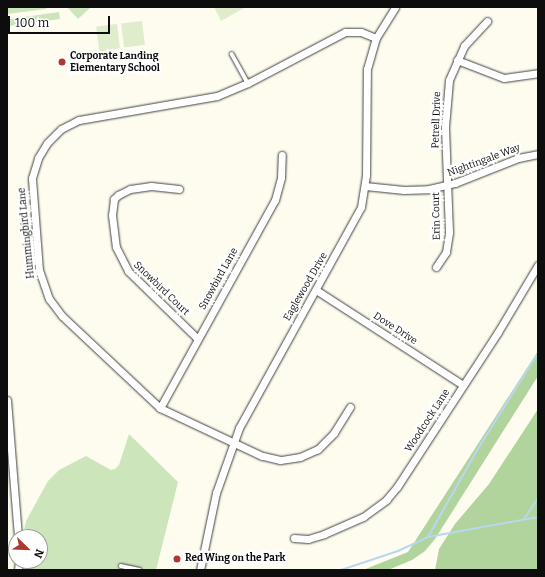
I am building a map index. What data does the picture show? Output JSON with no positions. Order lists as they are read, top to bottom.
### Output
{
  "streets": {
    "street": [
      "Petrell Drive",
      "Nightingale Way",
      "Erin Court",
      "Hummingbird Lane",
      "Snowbird Lane",
      "Eaglewood Drive",
      "Snowbird Court",
      "Dove Drive",
      "Woodcock Lane"
    ]
  },
  "crossings": [
    ["Petrell Drive", "Nightingale Way"],
    ["Petrell Drive", "Erin Court"],
    ["Nightingale Way", "Erin Court"],
    ["Nightingale Way", "Eaglewood Drive"],
    ["Hummingbird Lane", "Snowbird Lane"],
    ["Hummingbird Lane", "Eaglewood Drive"],
    ["Snowbird Lane", "Snowbird Court"],
    ["Eaglewood Drive", "Dove Drive"],
    ["Dove Drive", "Woodcock Lane"]
  ],
  "places": ["Corporate Landing Elementary School", "Red Wing on the Park"],
  "scale_bar": "100 m",
  "north": "bottom right"
}
